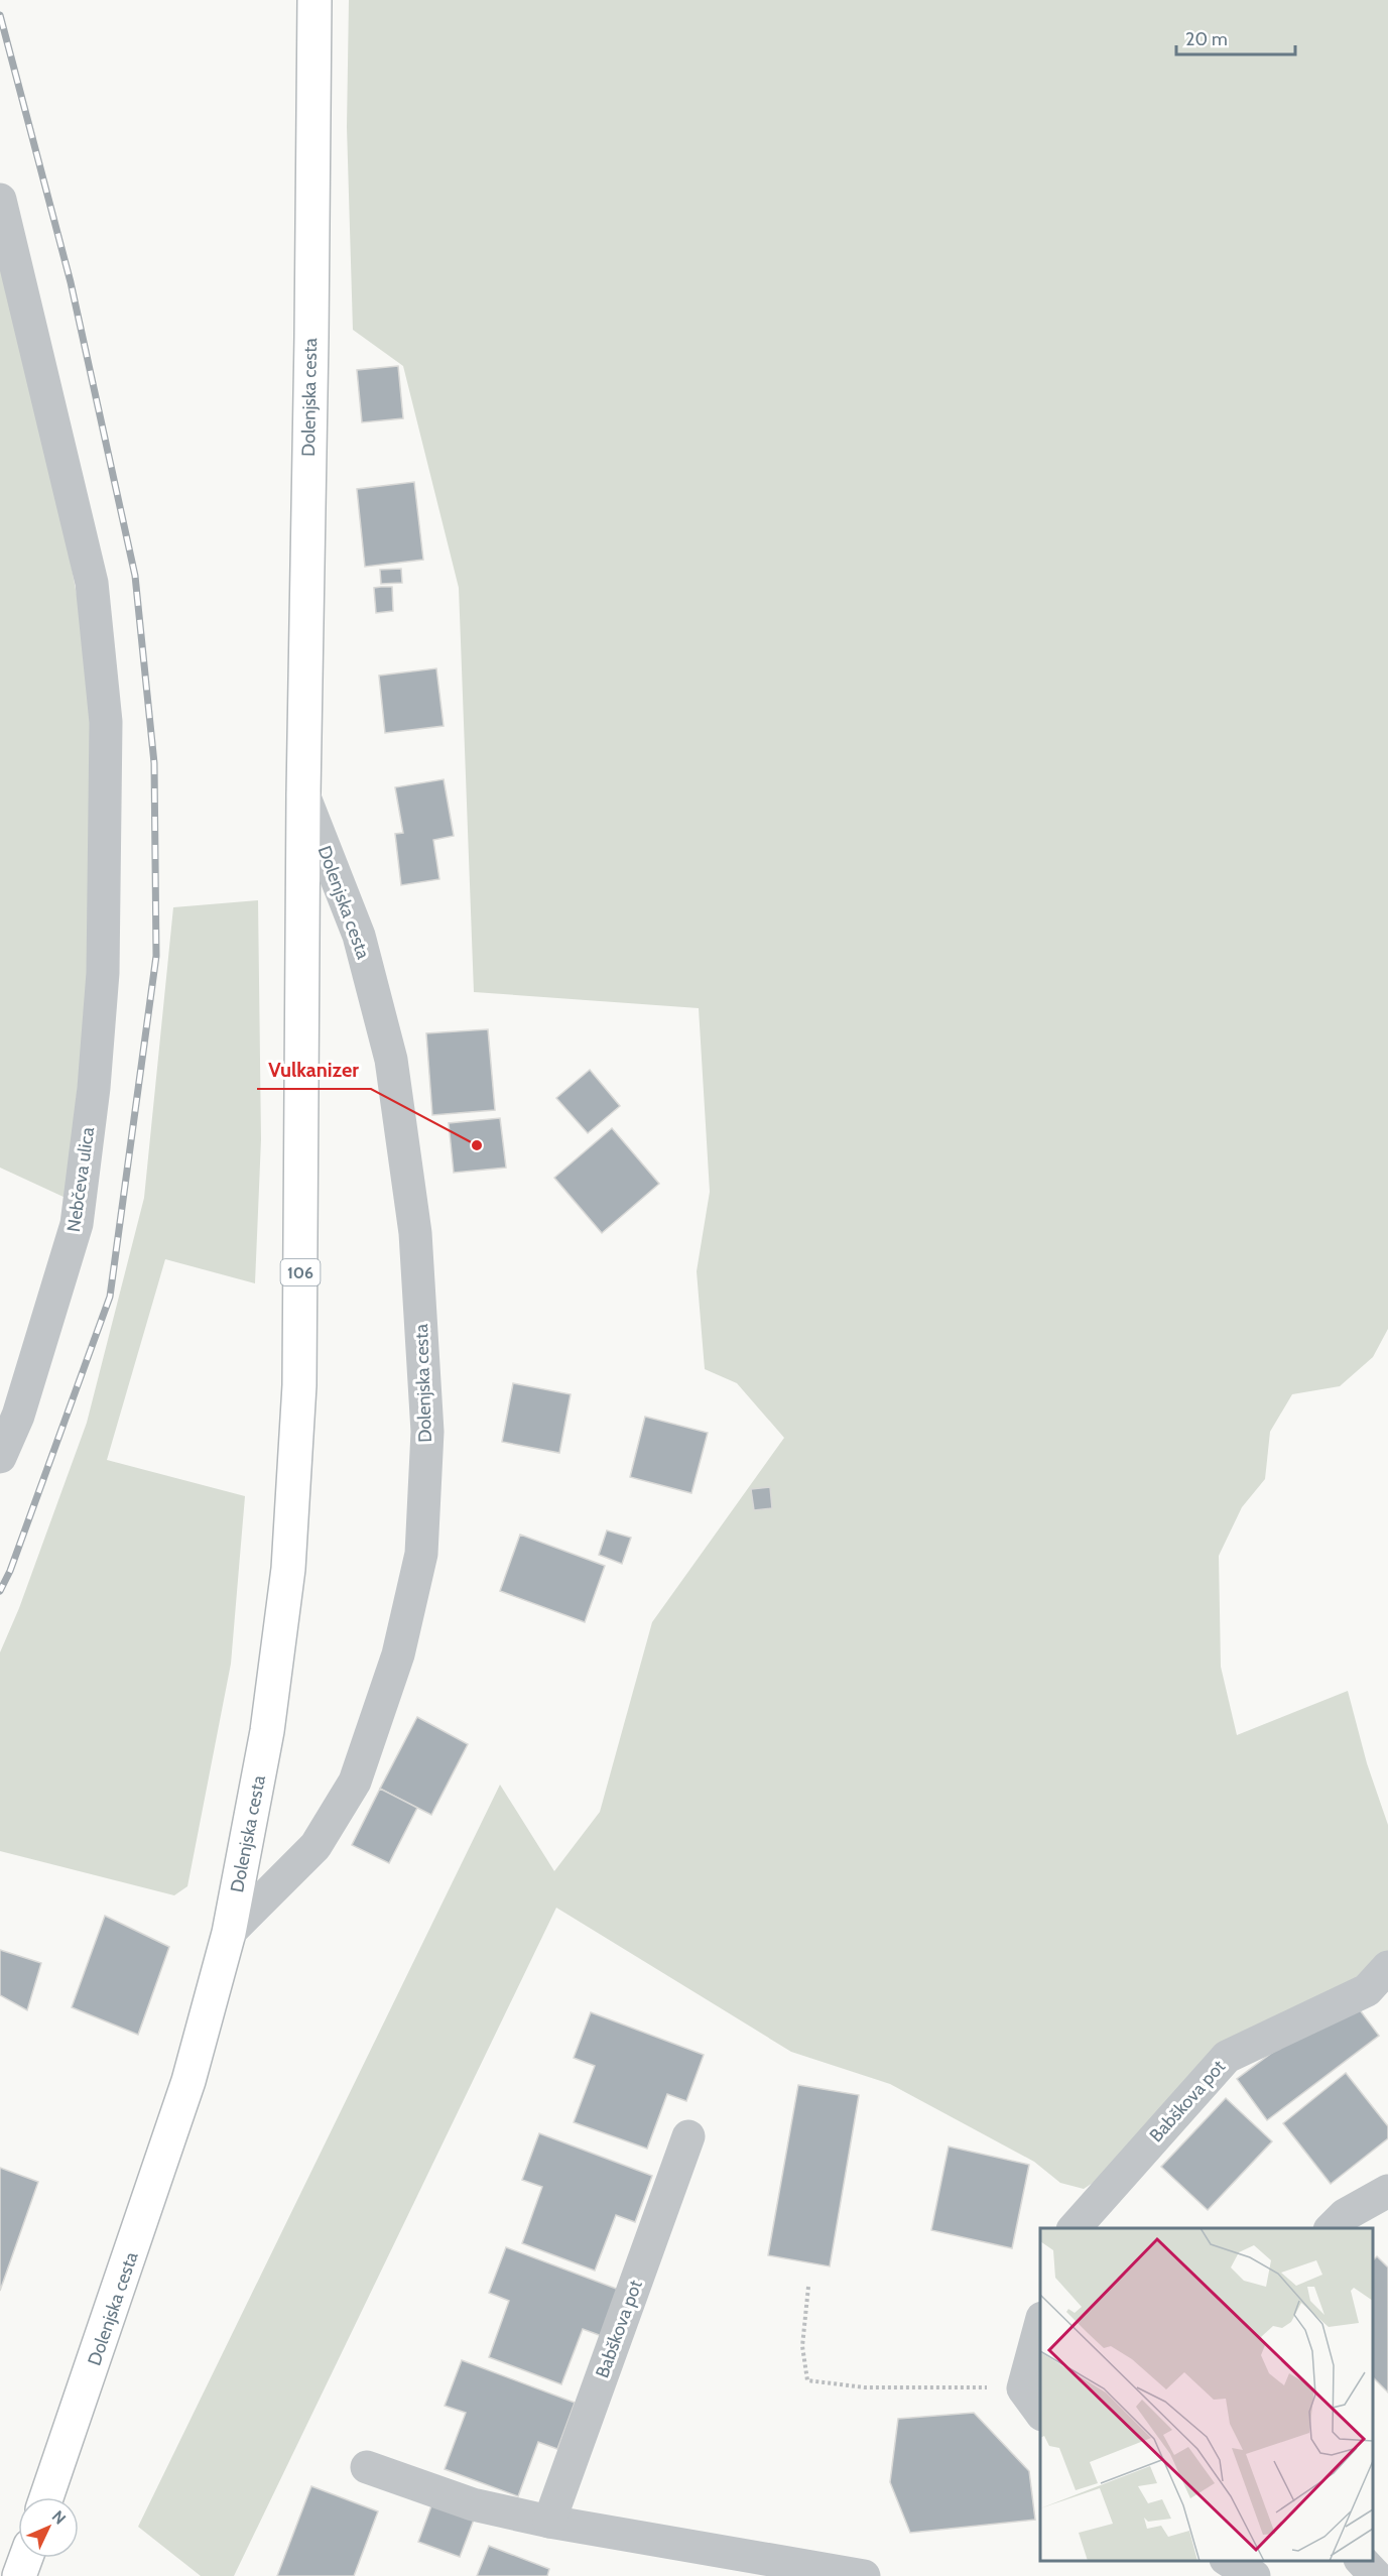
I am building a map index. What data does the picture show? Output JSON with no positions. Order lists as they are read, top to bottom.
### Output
{
  "streets": {
    "main road": ["Dolenjska cesta", "106"],
    "street": ["Nebčeva ulica", "Babškova pot"]
  },
  "places": ["Vulkanizer"],
  "scale_bar": "20 m",
  "north": "top right"
}
